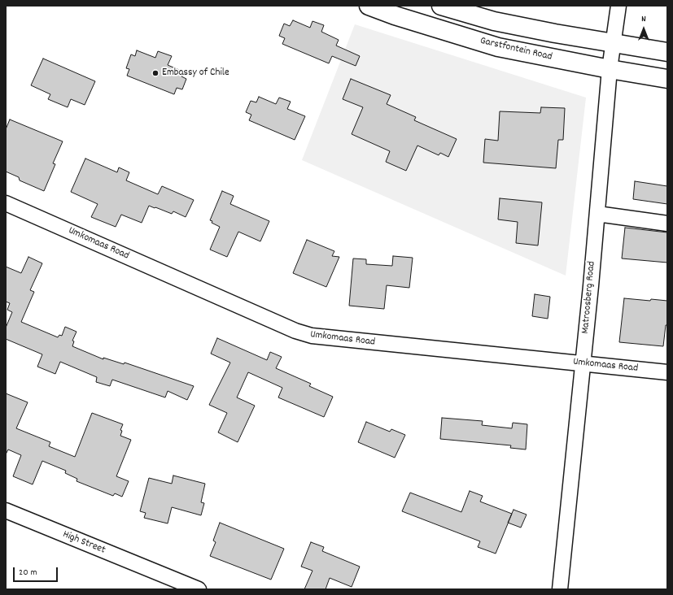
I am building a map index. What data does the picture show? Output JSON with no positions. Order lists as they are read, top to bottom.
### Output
{
  "streets": {
    "main road": ["Garstfontein Road"],
    "street": ["Umkomaas Road", "Matroosberg Road", "High Street"]
  },
  "crossings": [
    ["Garstfontein Road", "Matroosberg Road"],
    ["Umkomaas Road", "Matroosberg Road"]
  ],
  "places": ["Embassy of Chile"],
  "scale_bar": "20 m",
  "north": "top"
}
